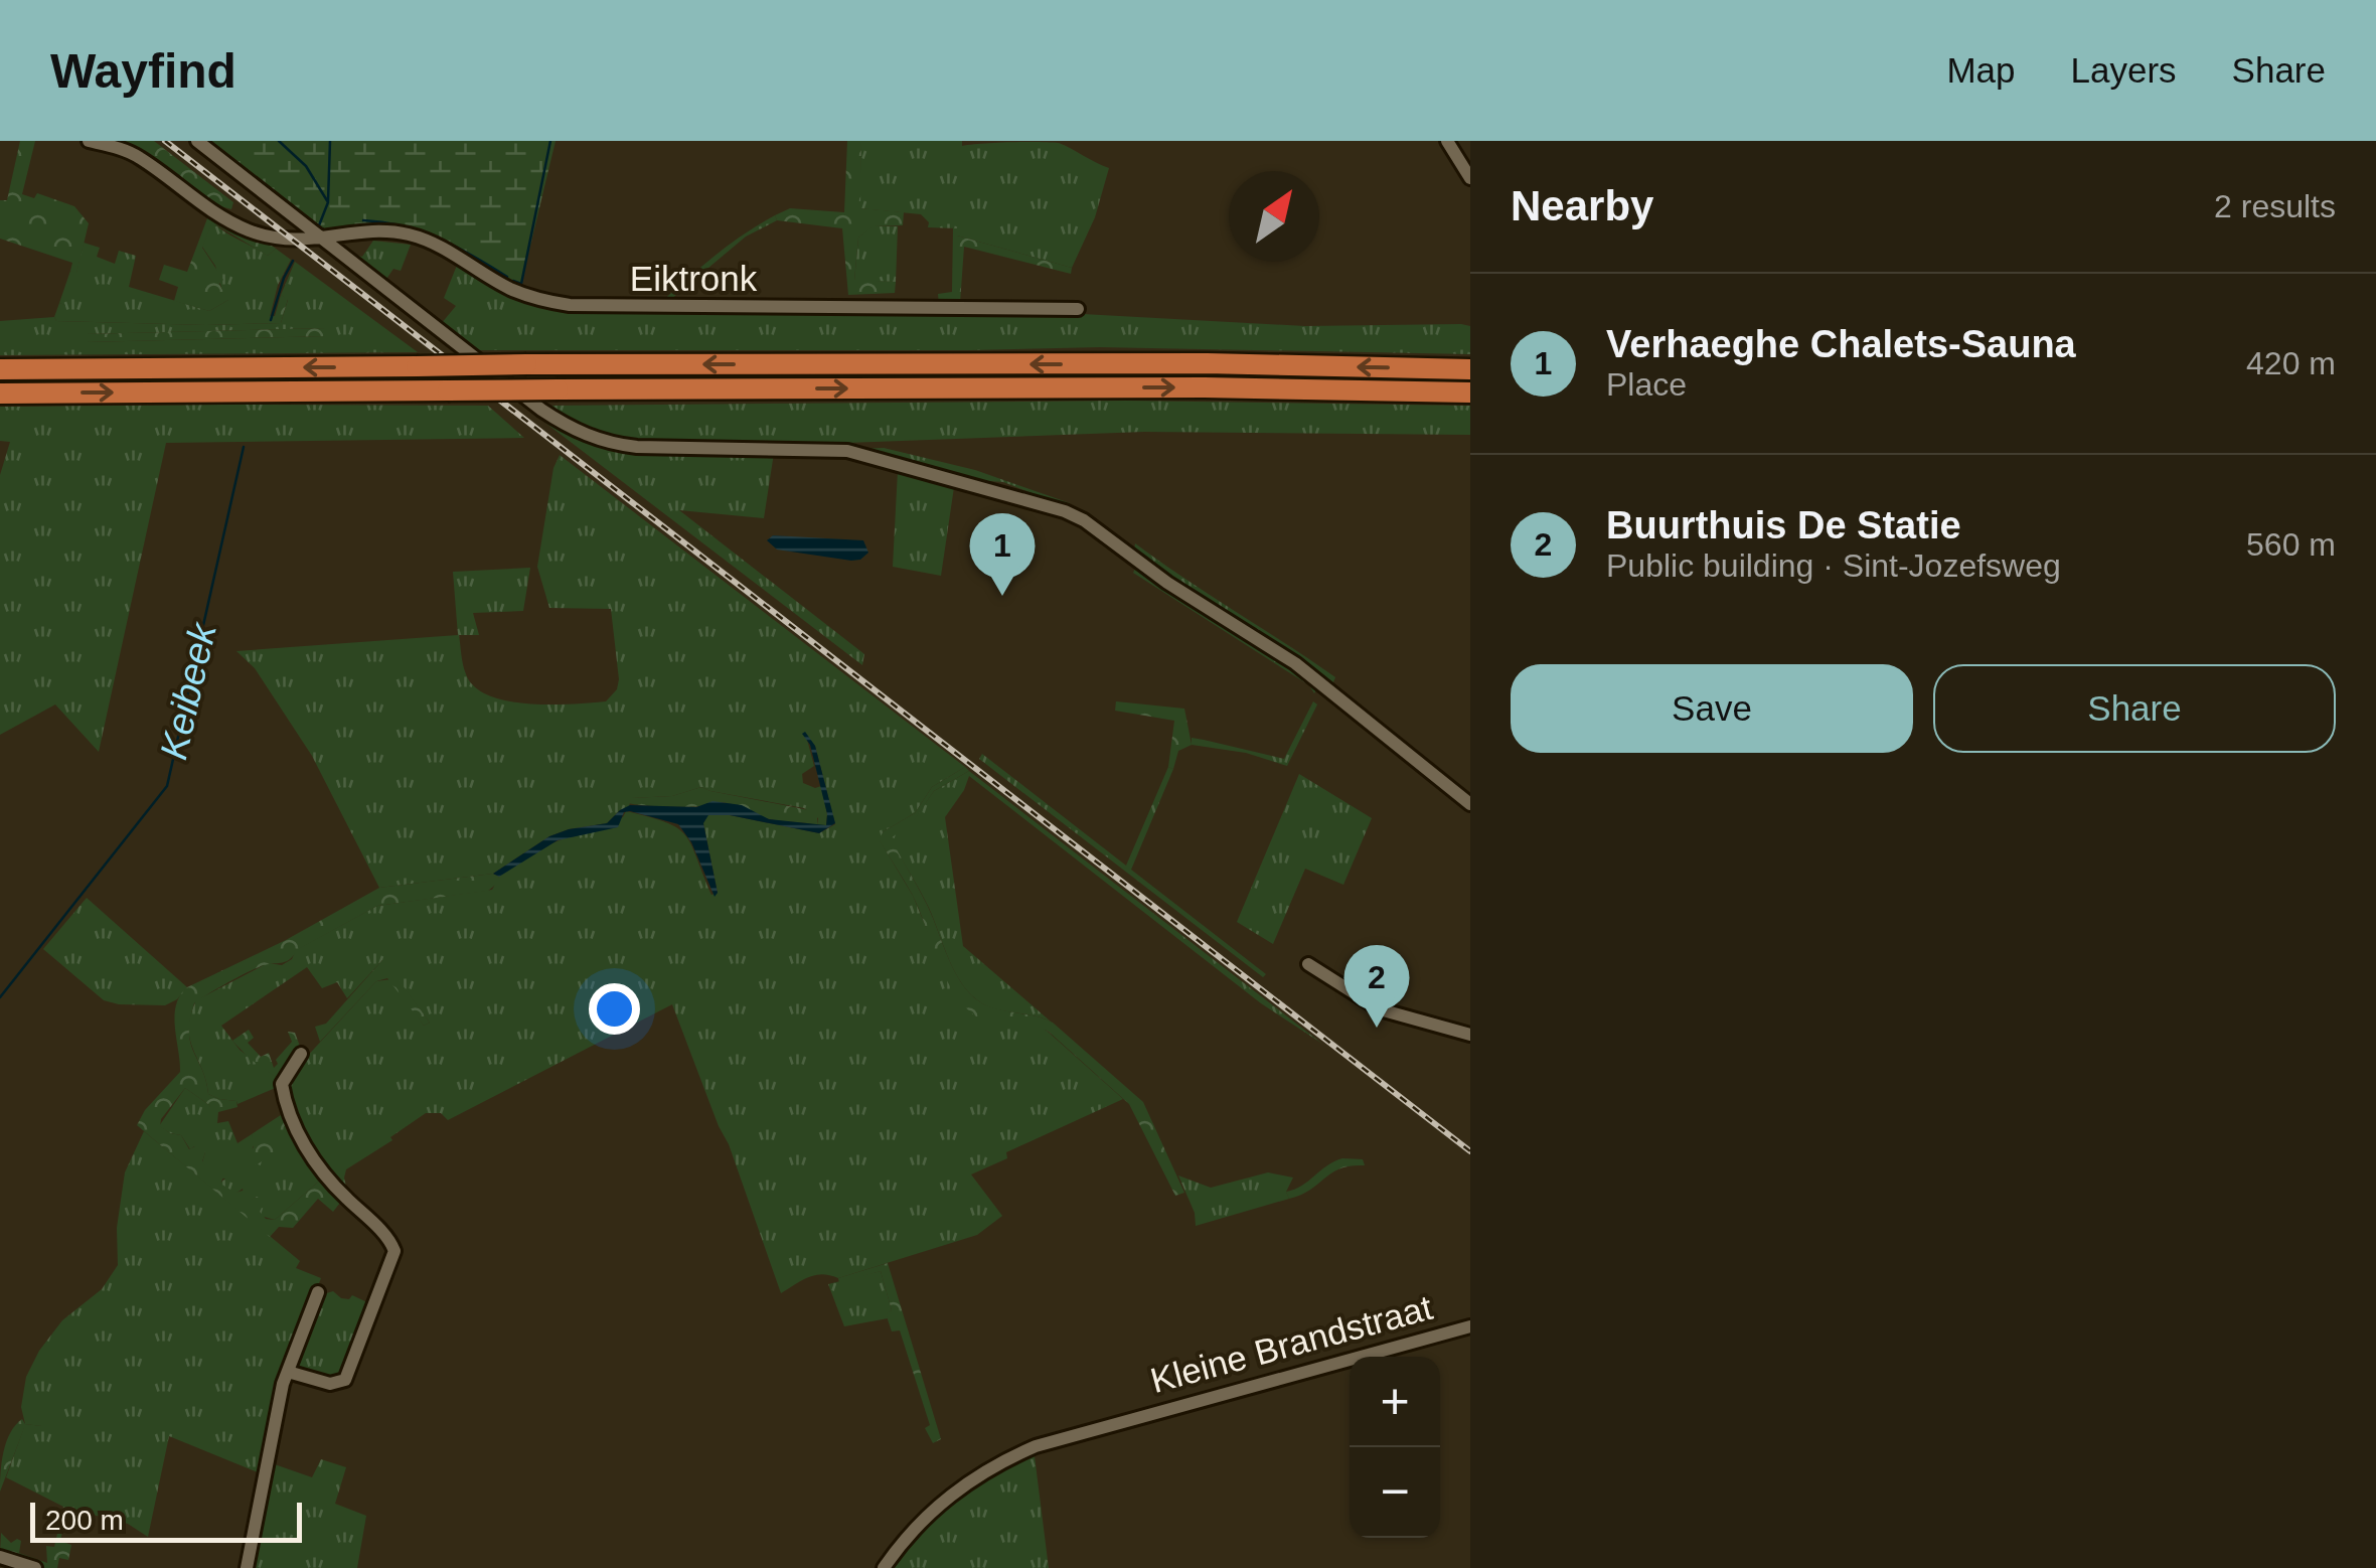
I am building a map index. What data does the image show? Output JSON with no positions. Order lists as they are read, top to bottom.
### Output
{
  "streets": {
    "street": ["Eiktronk", "Kleine Brandstraat"]
  },
  "water": ["Keibeek"],
  "scale_bar": "200 m",
  "north": "top right",
  "page": {
    "header": "Wayfind",
    "nav": ["Map", "Layers", "Share"],
    "heading": ["Nearby", "2 results"],
    "list": [
      {
        "mark": "1",
        "name": "Verhaeghe Chalets-Sauna",
        "note": "Place",
        "value": "420 m"
      },
      {
        "mark": "2",
        "name": "Buurthuis De Statie",
        "note": "Public building · Sint-Jozefsweg",
        "value": "560 m"
      }
    ],
    "pins": ["1", "2"],
    "buttons": ["Save", "Share"],
    "map_buttons": ["+", "−"],
    "scale": "200 m"
  }
}
